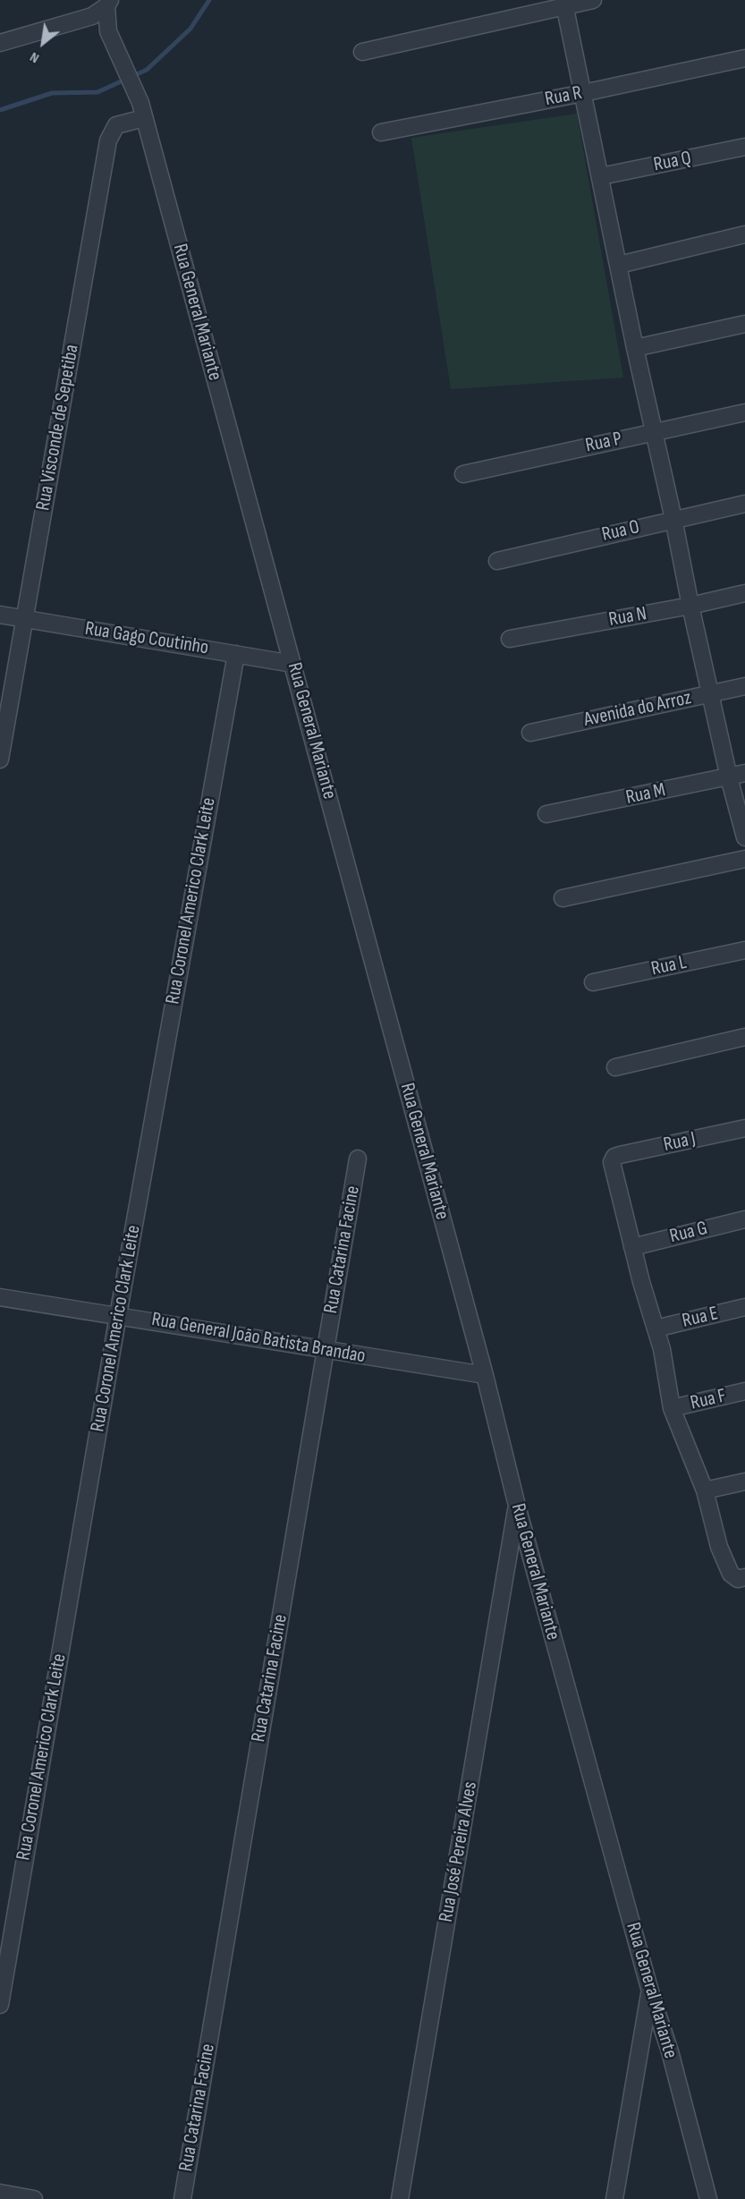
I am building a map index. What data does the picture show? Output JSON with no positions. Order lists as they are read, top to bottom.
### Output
{
  "streets": {
    "street": [
      "Rua R",
      "Rua Q",
      "Rua General Mariante",
      "Rua Visconde de Sepetiba",
      "Rua P",
      "Rua O",
      "Rua N",
      "Rua Gago Coutinho",
      "Avenida do Arroz",
      "Rua M",
      "Rua Coronel Americo Clark Leite",
      "Rua L",
      "Rua J",
      "Rua G",
      "Rua Catarina Facine",
      "Rua E",
      "Rua General João Batista Brandao",
      "Rua F",
      "Rua José Pereira Alves"
    ]
  },
  "crossings": [
    ["Rua General Mariante", "Rua Visconde de Sepetiba"],
    ["Rua General Mariante", "Rua Gago Coutinho"],
    ["Rua General Mariante", "Rua General João Batista Brandao"],
    ["Rua General Mariante", "Rua José Pereira Alves"],
    ["Rua Visconde de Sepetiba", "Rua Gago Coutinho"],
    ["Rua Gago Coutinho", "Rua Coronel Americo Clark Leite"],
    ["Rua Coronel Americo Clark Leite", "Rua General João Batista Brandao"],
    ["Rua J", "Rua G"],
    ["Rua Catarina Facine", "Rua General João Batista Brandao"]
  ],
  "north": "bottom left"
}
